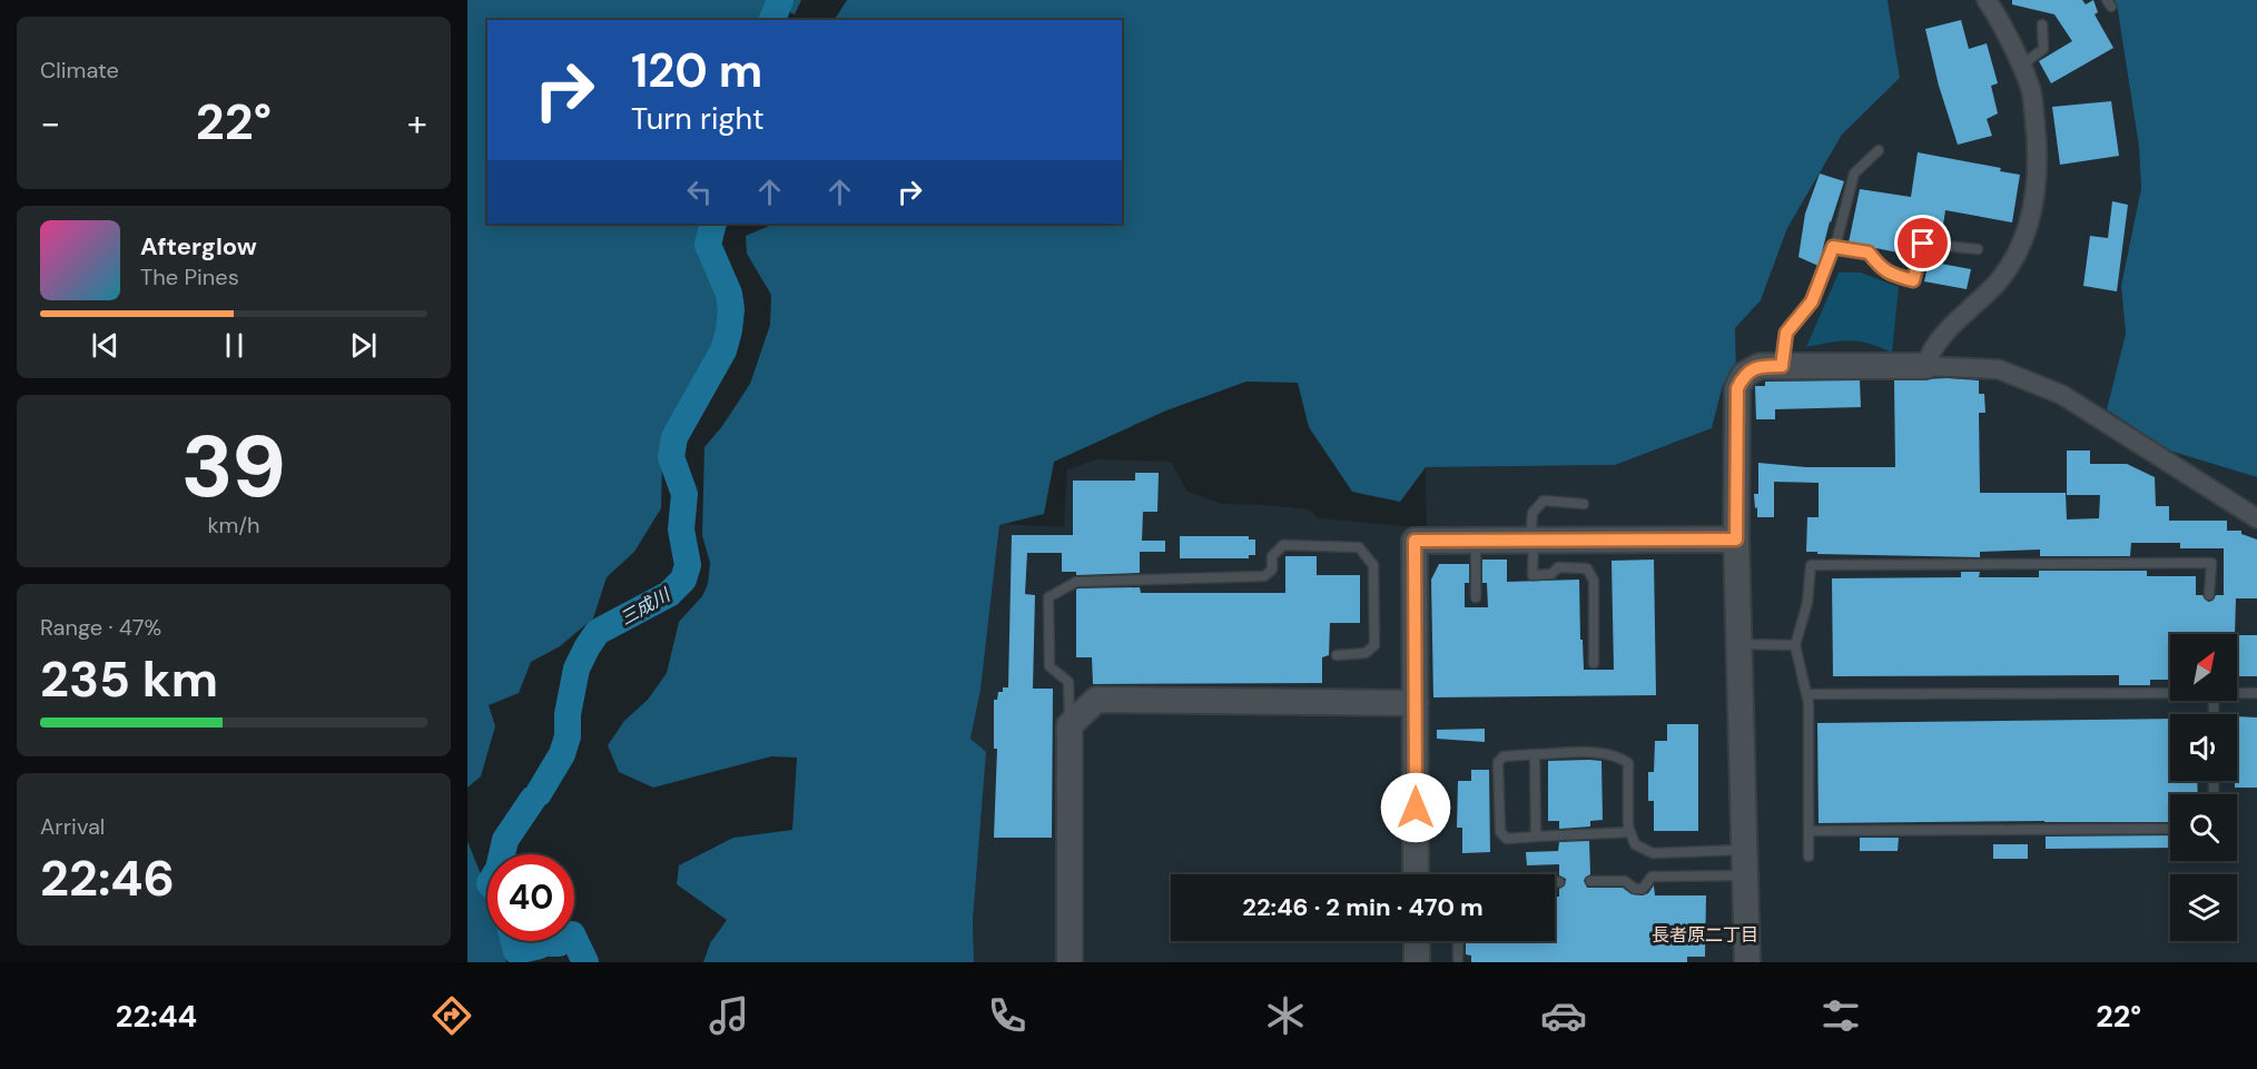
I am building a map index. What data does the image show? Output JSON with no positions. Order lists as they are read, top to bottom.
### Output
{
  "districts": ["長者原二丁目"],
  "water": ["三成川"],
  "north": "top right",
  "page": {
    "tile": [
      "Climate",
      ["39", "km/h"],
      ["Range · 47%", "235 km"],
      ["Arrival", "22:46"]
    ],
    "turn": ["120 m", "Turn right"],
    "heat": ["−", "22°", "+"],
    "song": ["Afterglow", "The Pines"],
    "limit": "40",
    "trip": "22:46 · 2 min · 470 m",
    "tabs": ["22:44", "22°"]
  }
}
